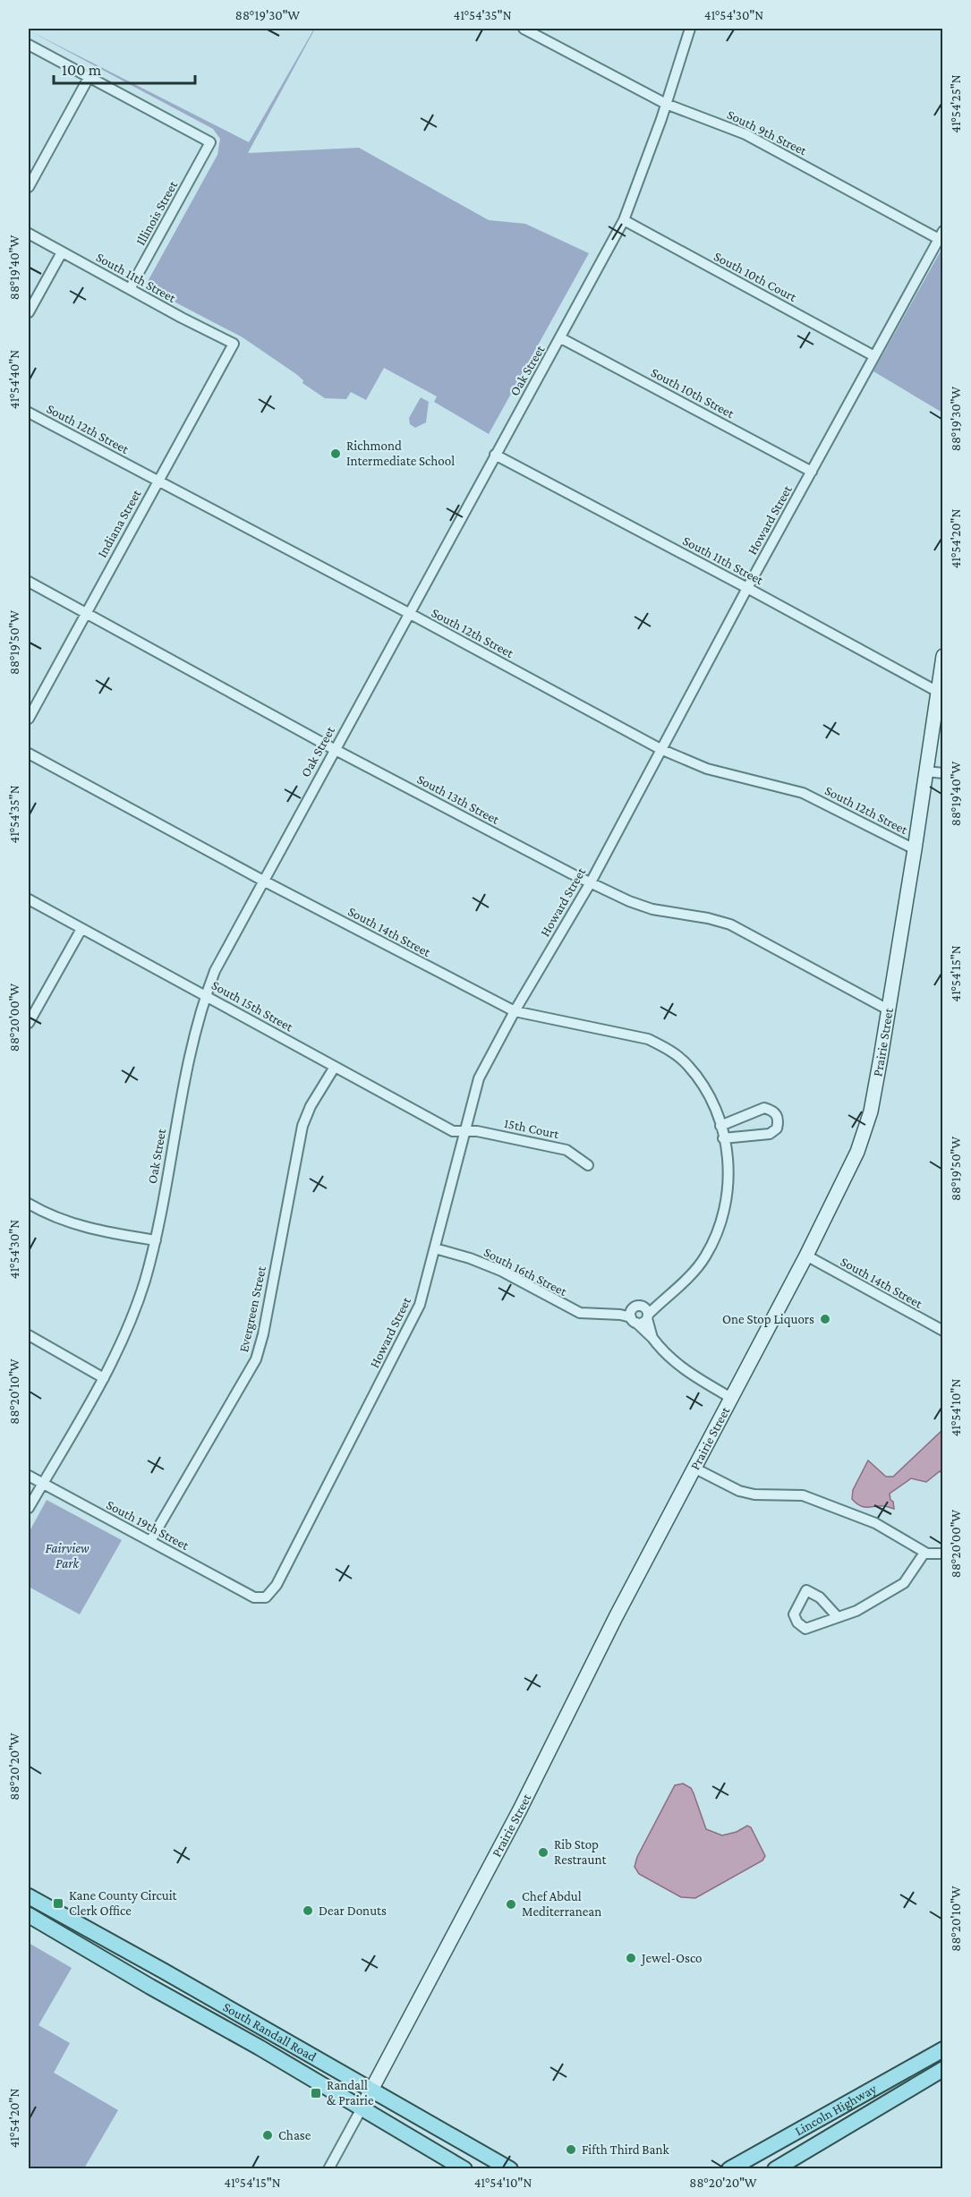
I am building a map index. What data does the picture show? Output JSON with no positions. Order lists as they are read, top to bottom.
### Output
{
  "streets": {
    "main road": ["South Randall Road", "Lincoln Highway"],
    "street": [
      "South 9th Street",
      "Illinois Street",
      "South 10th Court",
      "South 11th Street",
      "Oak Street",
      "South 10th Street",
      "South 12th Street",
      "Howard Street",
      "Indiana Street",
      "South 13th Street",
      "South 14th Street",
      "South 15th Street",
      "Prairie Street",
      "15th Court",
      "South 16th Street",
      "Evergreen Street",
      "South 19th Street"
    ]
  },
  "crossings": [
    ["South 9th Street", "Oak Street"],
    ["South 9th Street", "Howard Street"],
    ["Illinois Street", "South 11th Street"],
    ["South 10th Court", "Oak Street"],
    ["South 10th Court", "Howard Street"],
    ["South 11th Street", "Oak Street"],
    ["South 11th Street", "Howard Street"],
    ["South 11th Street", "Indiana Street"],
    ["South 11th Street", "Prairie Street"],
    ["Oak Street", "South 10th Street"],
    ["Oak Street", "South 12th Street"],
    ["Oak Street", "South 13th Street"],
    ["Oak Street", "South 14th Street"],
    ["Oak Street", "South 15th Street"],
    ["Oak Street", "South 19th Street"],
    ["South 10th Street", "Howard Street"],
    ["South 12th Street", "Howard Street"],
    ["South 12th Street", "Indiana Street"],
    ["South 12th Street", "Prairie Street"],
    ["Howard Street", "South 13th Street"],
    ["Howard Street", "South 14th Street"],
    ["Howard Street", "South 15th Street"],
    ["Howard Street", "15th Court"],
    ["Howard Street", "South 16th Street"],
    ["Howard Street", "South 19th Street"],
    ["Indiana Street", "South 13th Street"],
    ["South 13th Street", "Prairie Street"],
    ["South 14th Street", "Prairie Street"],
    ["South 14th Street", "South 16th Street"],
    ["South 15th Street", "15th Court"],
    ["South 15th Street", "Evergreen Street"],
    ["Prairie Street", "South Randall Road"],
    ["Evergreen Street", "South 19th Street"]
  ],
  "parks": ["Fairview Park"],
  "places": {
    "other": [
      "Richmond Intermediate School",
      "One Stop Liquors",
      "Rib Stop Restraunt",
      "Chef Abdul Mediterranean",
      "Dear Donuts",
      "Jewel-Osco",
      "Chase",
      "Fifth Third Bank"
    ],
    "transit": ["Kane County Circuit Clerk Office", "Randall & Prairie"]
  },
  "scale_bar": "100 m",
  "coordinates": [
    "88°19'30\"W",
    "41°54'35\"N",
    "41°54'30\"N",
    "41°54'25\"N",
    "88°19'40\"W",
    "41°54'40\"N",
    "41°54'20\"N",
    "88°19'50\"W",
    "41°54'15\"N",
    "88°20'00\"W",
    "88°20'10\"W",
    "41°54'10\"N",
    "88°20'20\"W"
  ]
}
